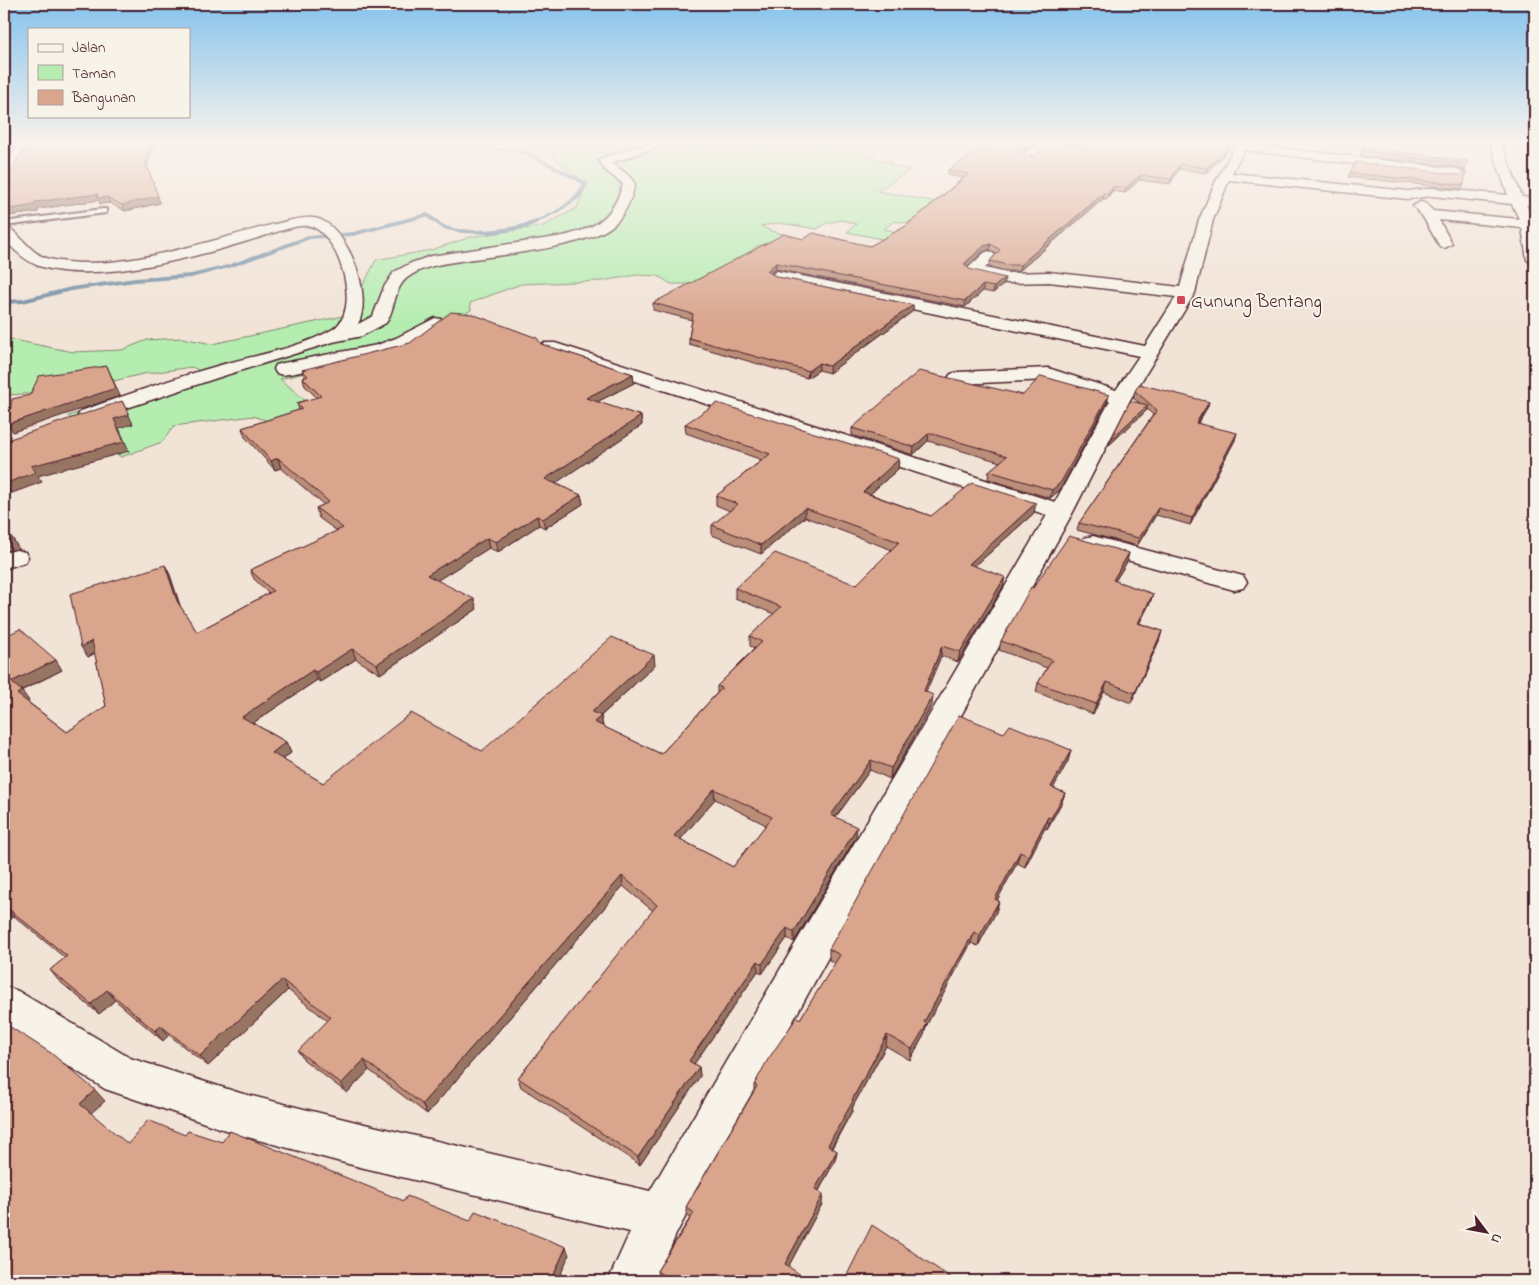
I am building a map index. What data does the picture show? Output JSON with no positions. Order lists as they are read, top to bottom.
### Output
{
  "places": {
    "transit": ["Gunung Bentang"]
  },
  "legend": ["Jalan", "Taman", "Bangunan"],
  "north": "bottom right"
}
